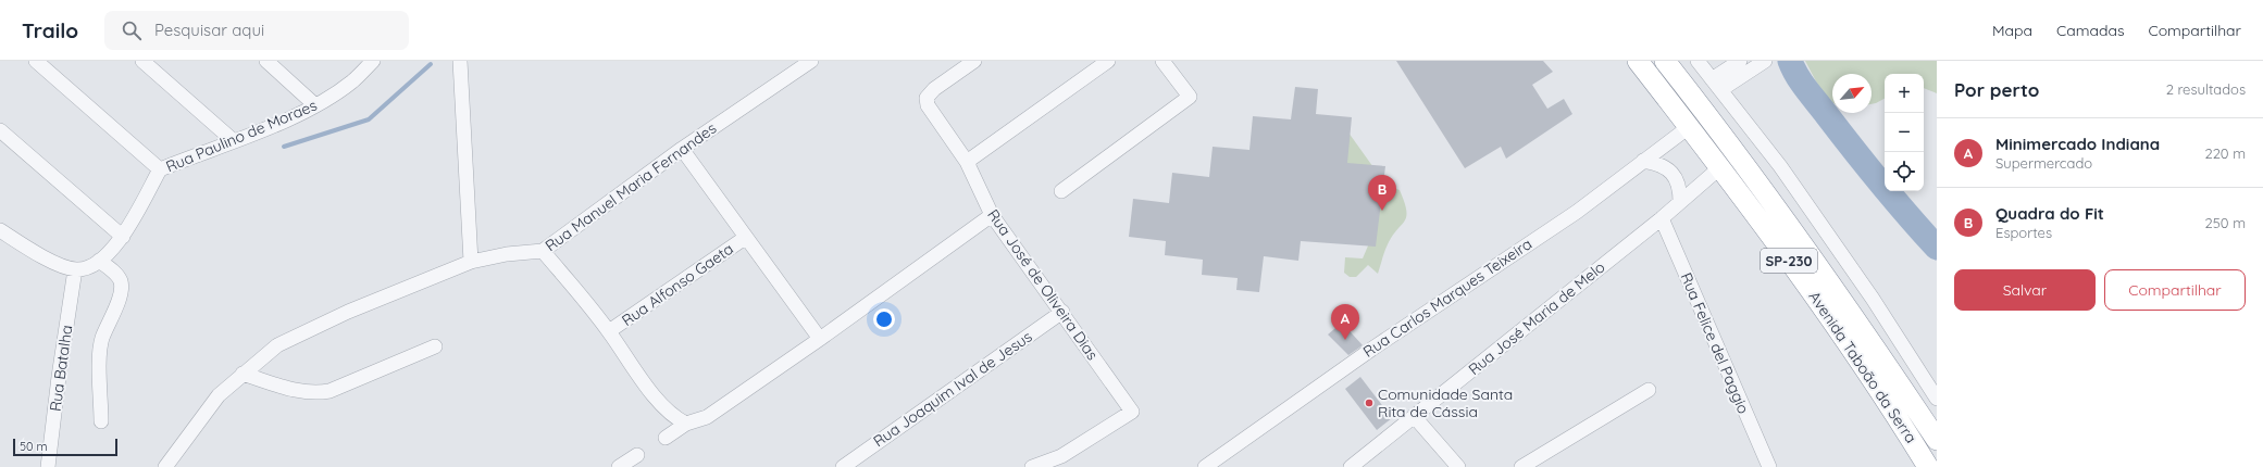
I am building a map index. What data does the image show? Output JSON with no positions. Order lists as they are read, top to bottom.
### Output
{
  "streets": {
    "highway": ["SP-230", "Avenida Taboão da Serra"],
    "street": [
      "Rua Paulino de Moraes",
      "Rua Manuel Maria Fernandes",
      "Rua Alfonso Gaeta",
      "Rua José de Oliveira Dias",
      "Rua Carlos Marques Teixeira",
      "Rua José Maria de Melo",
      "Rua Felice del Paggio",
      "Rua Batalha",
      "Rua Joaquim Ival de Jesus"
    ]
  },
  "crossings": [
    ["Rua Paulino de Moraes", "Rua Batalha"],
    ["SP-230", "Avenida Taboão da Serra"],
    ["Rua José de Oliveira Dias", "Rua Joaquim Ival de Jesus"],
    ["Rua Carlos Marques Teixeira", "Avenida Taboão da Serra"],
    ["Rua José Maria de Melo", "Rua Felice del Paggio"],
    ["Rua José Maria de Melo", "Avenida Taboão da Serra"]
  ],
  "places": ["Comunidade Santa Rita de Cássia"],
  "scale_bar": "50 m",
  "north": "top right",
  "page": {
    "header": "Trailo",
    "search": "Pesquisar aqui",
    "nav": ["Mapa", "Camadas", "Compartilhar"],
    "heading": ["Por perto", "2 resultados"],
    "map_buttons": ["+", "−"],
    "list": [
      {
        "mark": "A",
        "name": "Minimercado Indiana",
        "note": "Supermercado",
        "value": "220 m"
      },
      {
        "mark": "B",
        "name": "Quadra do Fit",
        "note": "Esportes",
        "value": "250 m"
      }
    ],
    "pins": ["B", "A"],
    "buttons": ["Salvar", "Compartilhar"],
    "scale": "50 m"
  }
}
